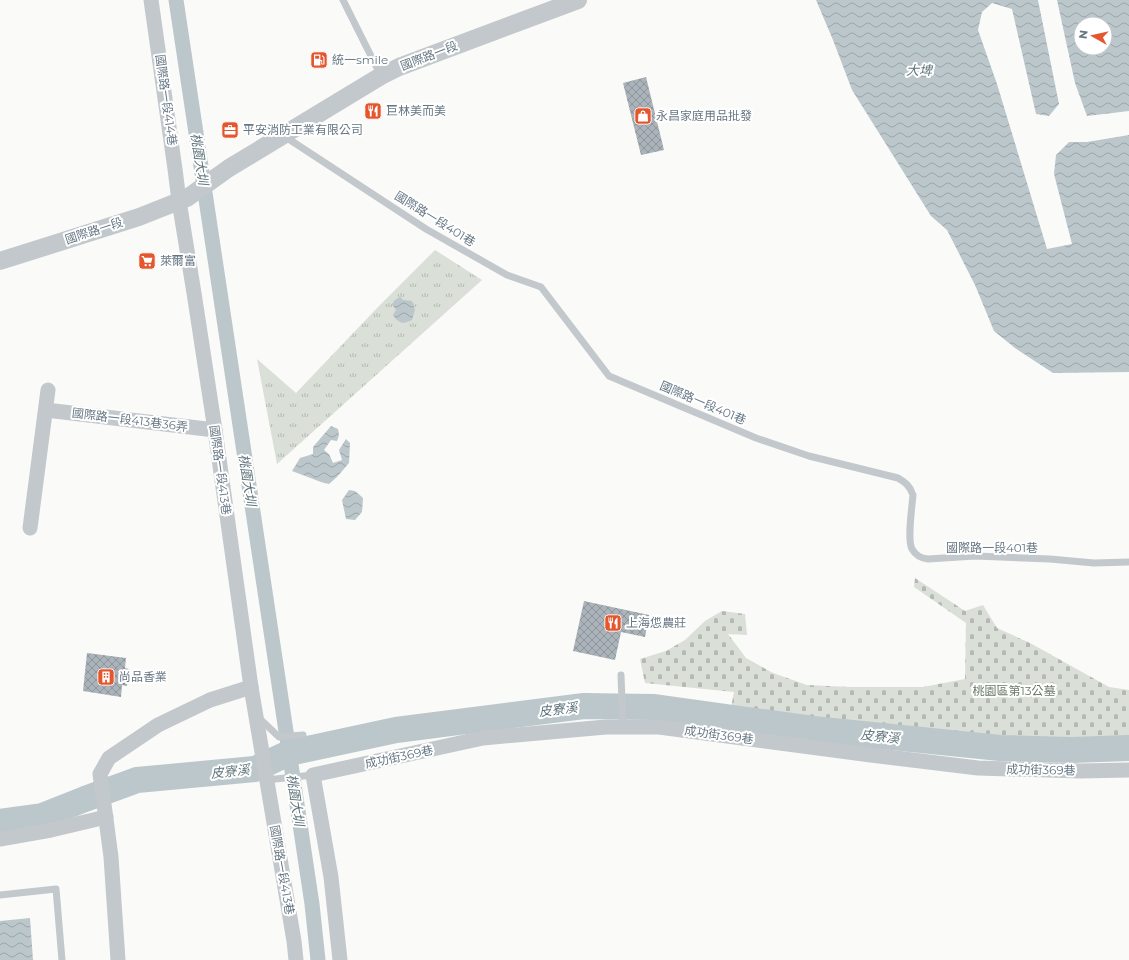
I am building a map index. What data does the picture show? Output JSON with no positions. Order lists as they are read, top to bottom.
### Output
{
  "streets": {
    "street": [
      "國際路一段",
      "國際路一段414巷",
      "國際路一段413巷36弄",
      "國際路一段413巷",
      "成功街369巷"
    ],
    "lane": ["國際路一段401巷"]
  },
  "crossings": [
    ["國際路一段", "國際路一段414巷"],
    ["國際路一段", "國際路一段401巷"],
    ["國際路一段", "國際路一段413巷"],
    ["國際路一段414巷", "國際路一段413巷"],
    ["國際路一段413巷36弄", "國際路一段413巷"]
  ],
  "water": ["大埤", "桃園大圳", "皮寮溪"],
  "parks": ["桃園區第13公墓"],
  "places": {
    "fuel station": ["統一smile"],
    "restaurant": ["巨林美而美", "上海怹農莊"],
    "shop": ["永昌家庭用品批發"],
    "office": ["平安消防工業有限公司"],
    "supermarket": ["萊爾富"],
    "building": ["尚品香業"]
  },
  "north": "left"
}
